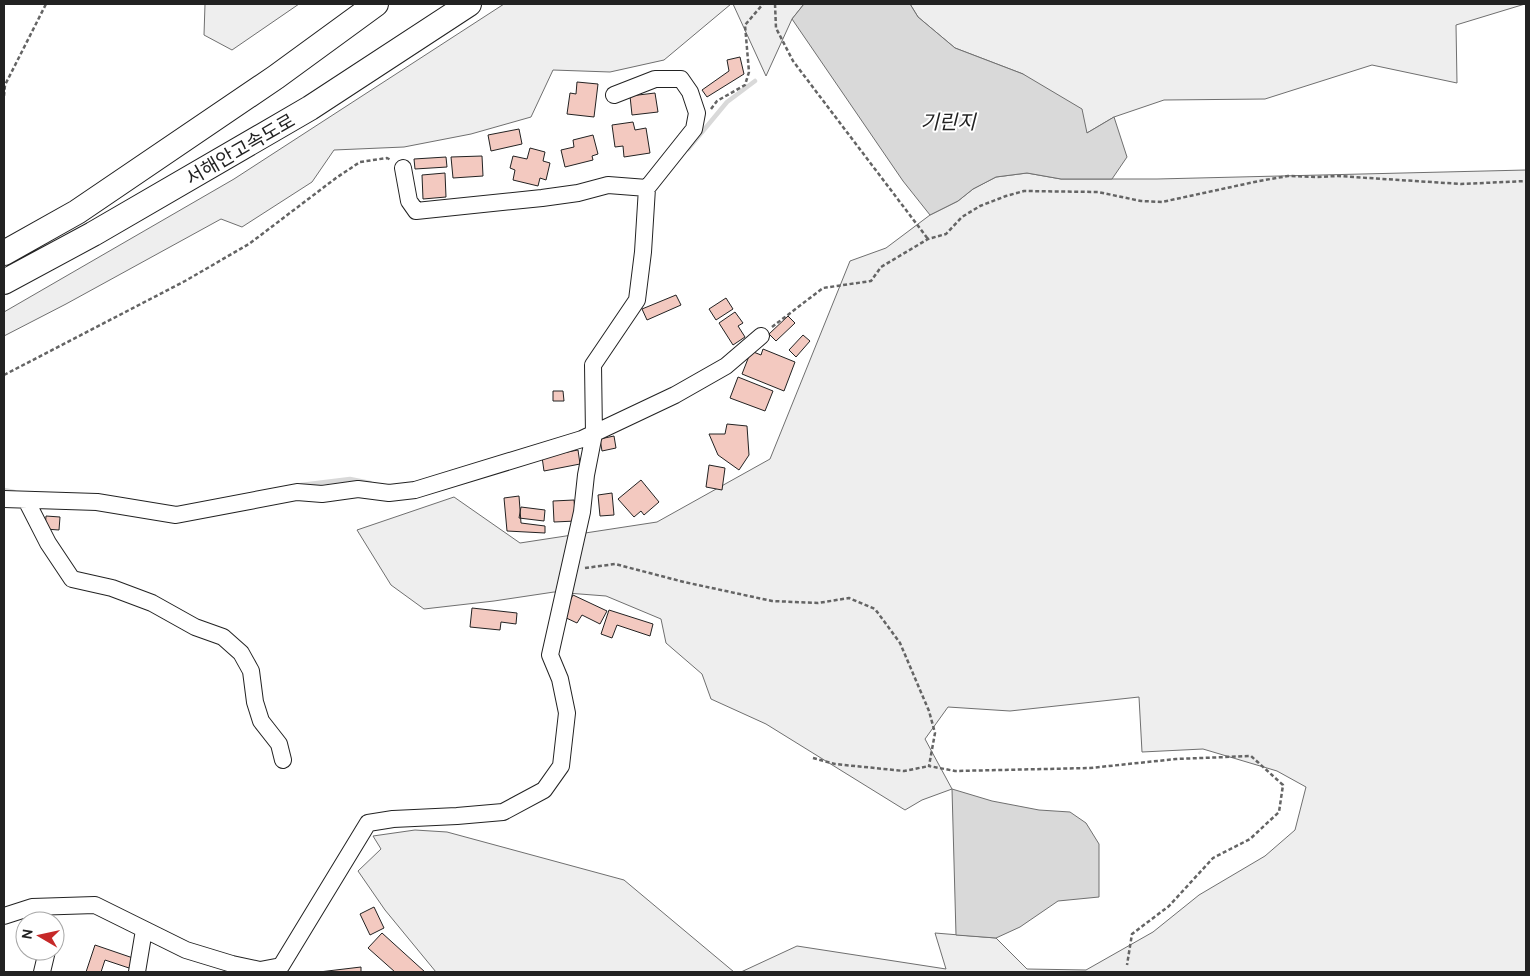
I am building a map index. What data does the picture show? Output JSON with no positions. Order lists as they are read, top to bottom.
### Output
{
  "streets": {
    "highway": ["서해안고속도로"]
  },
  "water": ["기린지"],
  "north": "left"
}
